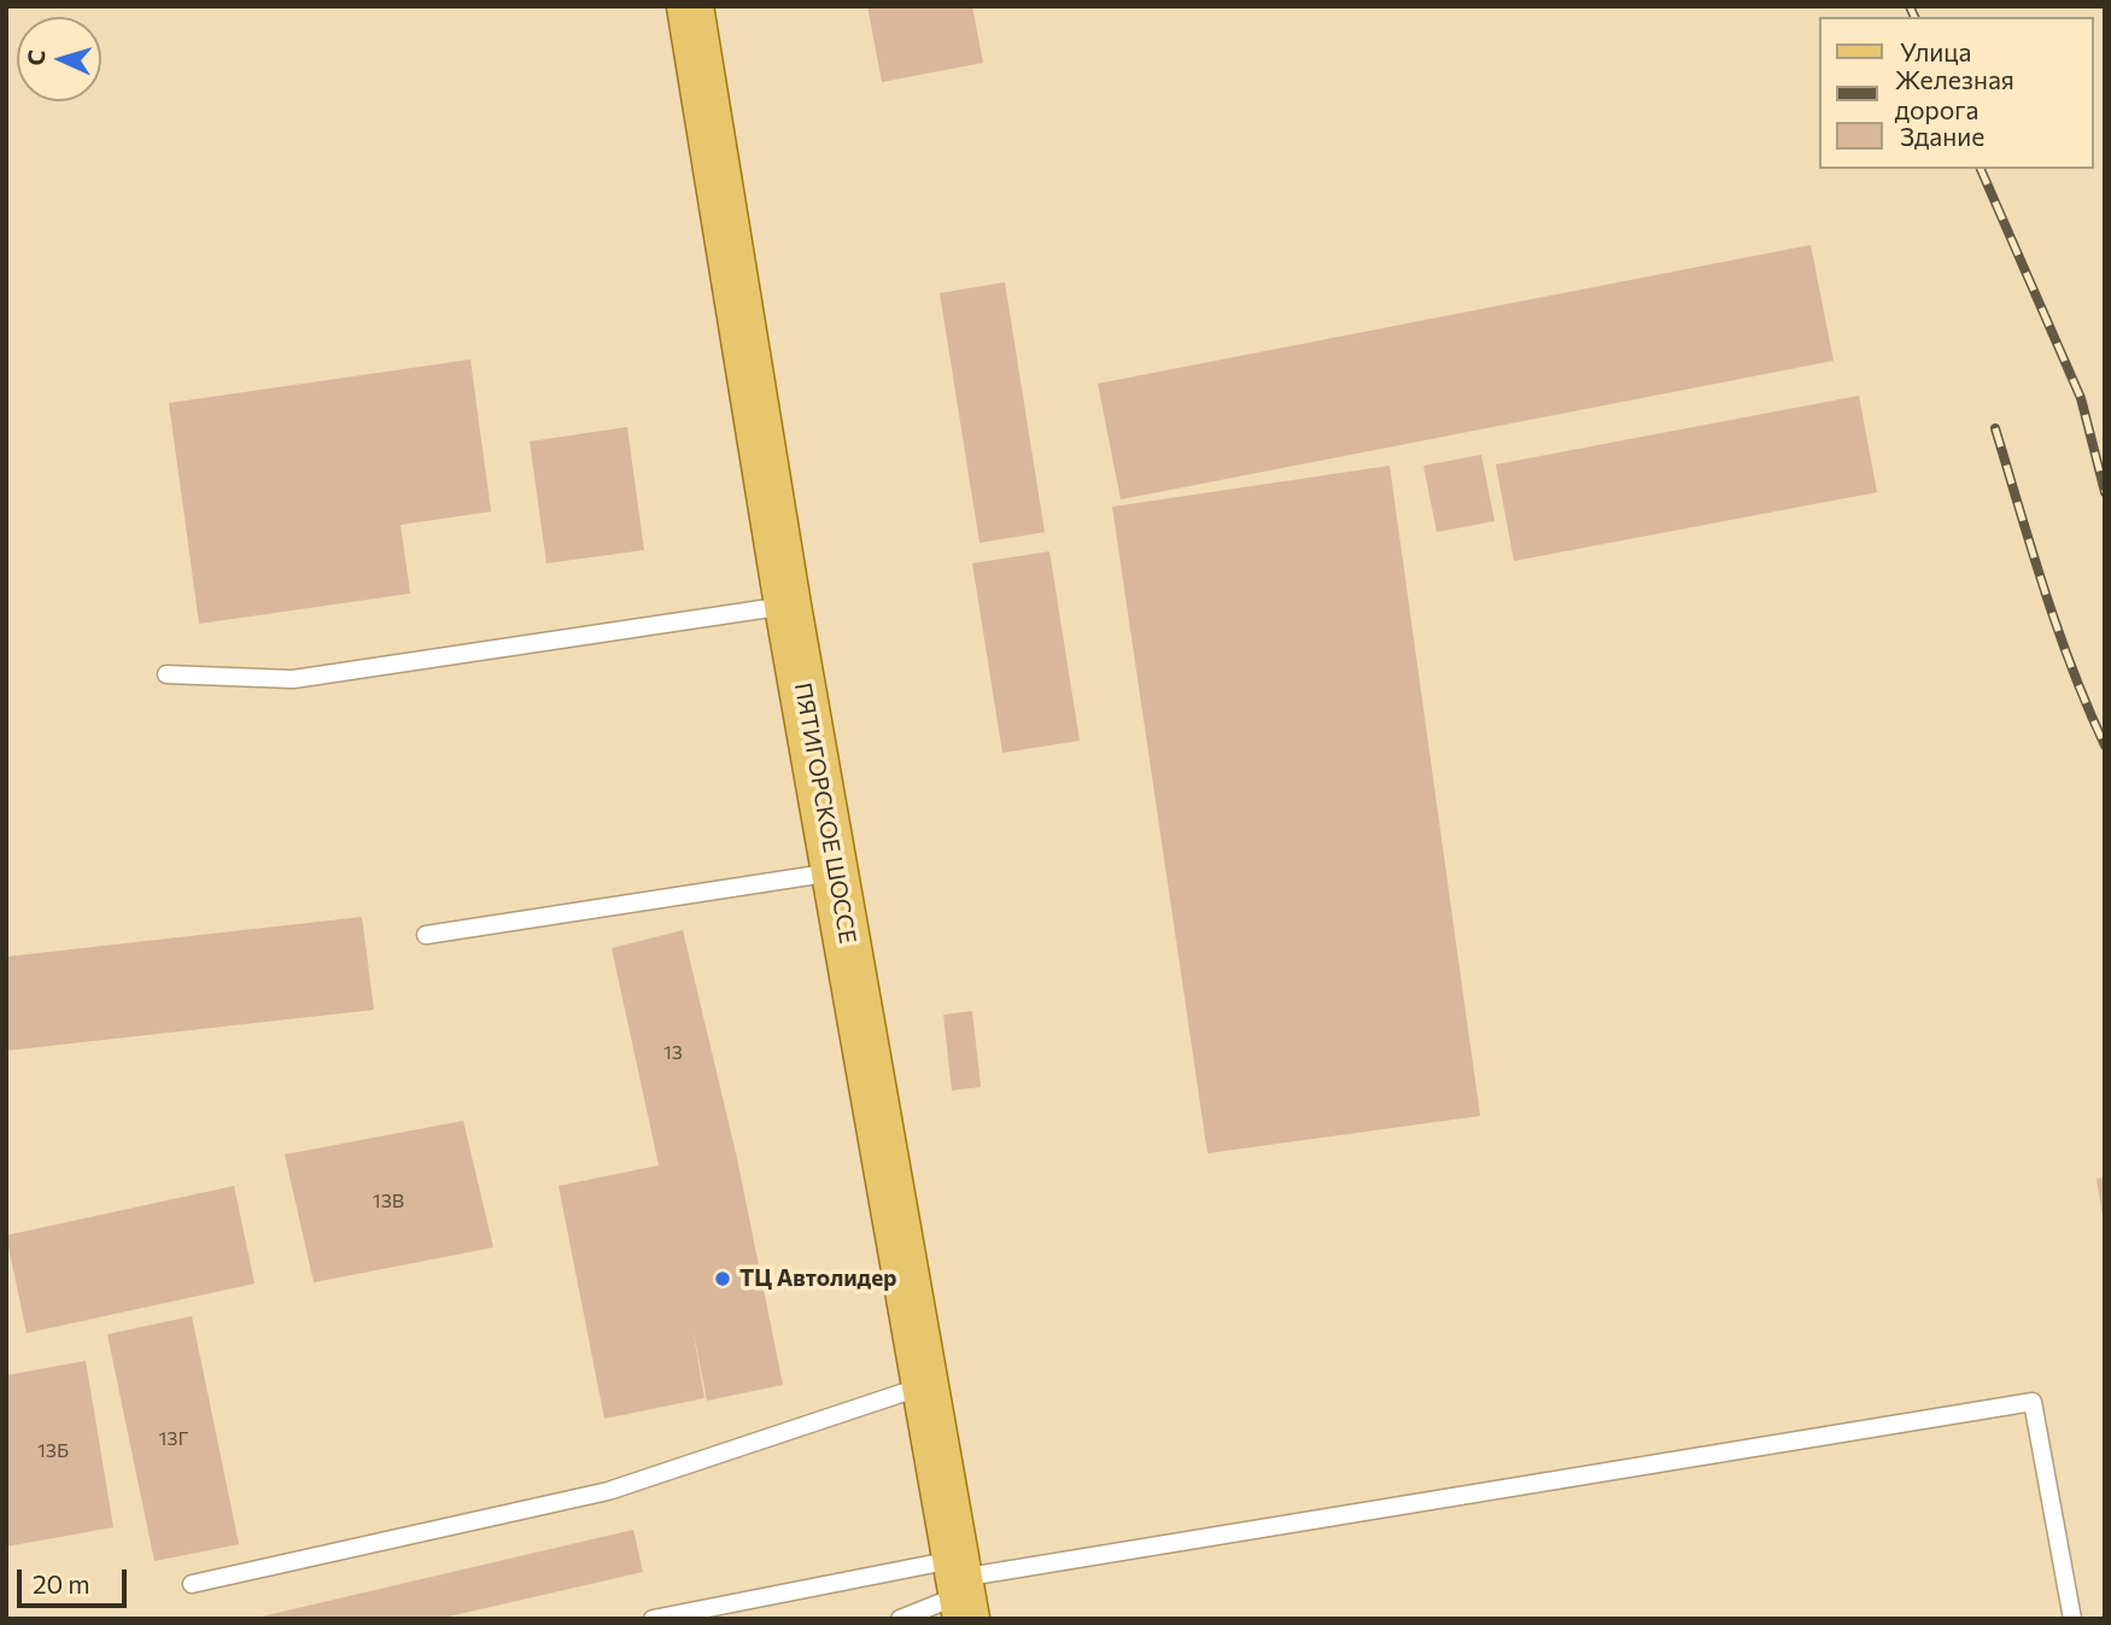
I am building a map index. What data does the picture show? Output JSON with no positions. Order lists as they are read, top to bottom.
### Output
{
  "streets": {
    "main road": ["ПЯТИГОРСКОЕ ШОССЕ"]
  },
  "places": ["ТЦ Автолидер"],
  "house_numbers": [
    "13",
    "13В",
    "13Г",
    "13Б"
  ],
  "legend": ["Улица", "Железная дорога", "Здание"],
  "scale_bar": "20 m",
  "north": "left"
}
